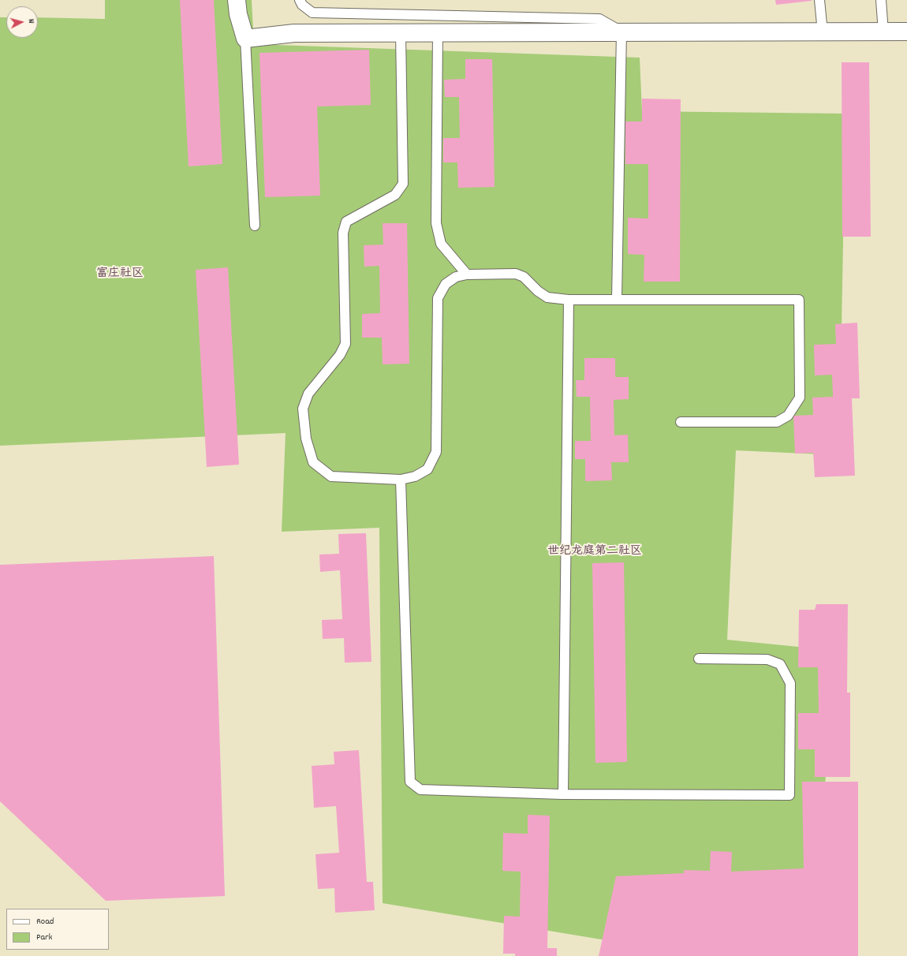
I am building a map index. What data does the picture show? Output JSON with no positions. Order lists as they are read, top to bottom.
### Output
{
  "districts": ["富庄社区", "世纪龙庭第二社区"],
  "legend": ["Road", "Park"],
  "north": "right"
}
